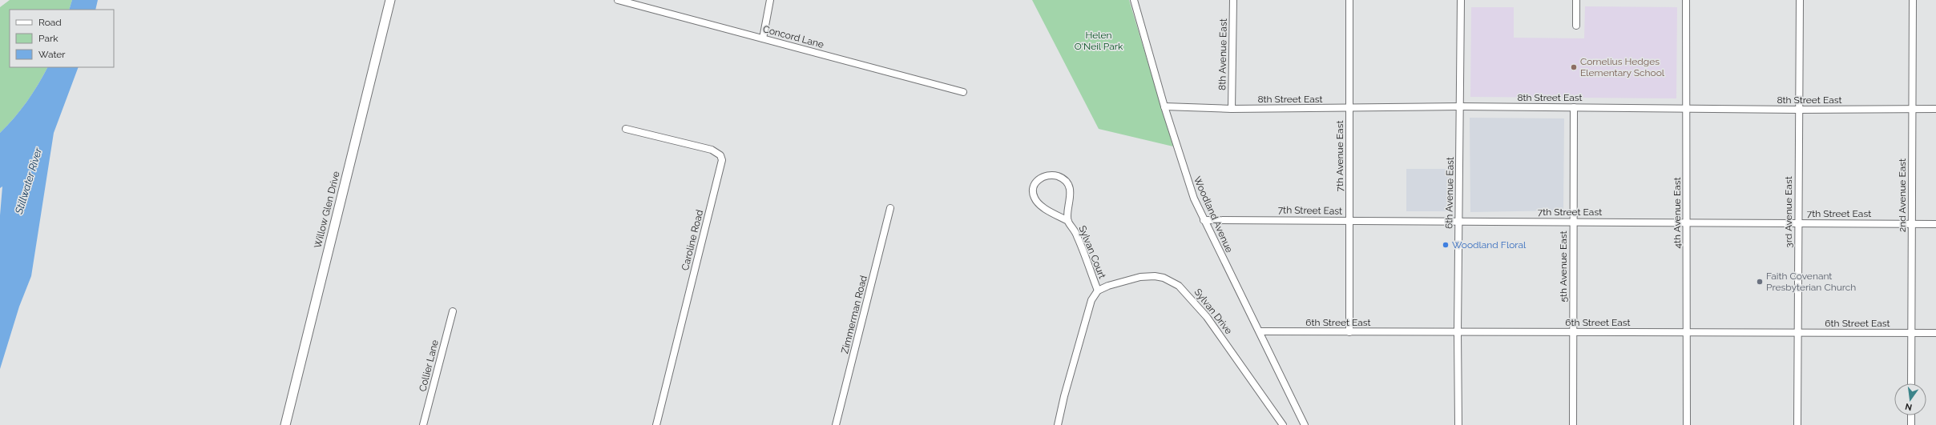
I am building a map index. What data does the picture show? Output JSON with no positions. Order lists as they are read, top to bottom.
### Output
{
  "streets": {
    "main road": ["Willow Glen Drive"],
    "street": [
      "Concord Lane",
      "8th Avenue East",
      "8th Street East",
      "7th Avenue East",
      "6th Avenue East",
      "2nd Avenue East",
      "7th Street East",
      "3rd Avenue East",
      "4th Avenue East",
      "Woodland Avenue",
      "Caroline Road",
      "Sylvan Court",
      "5th Avenue East",
      "Sylvan Drive",
      "Zimmerman Road",
      "6th Street East",
      "Collier Lane"
    ]
  },
  "crossings": [
    ["8th Avenue East", "8th Street East"],
    ["8th Street East", "7th Avenue East"],
    ["8th Street East", "6th Avenue East"],
    ["8th Street East", "2nd Avenue East"],
    ["8th Street East", "3rd Avenue East"],
    ["8th Street East", "4th Avenue East"],
    ["8th Street East", "Woodland Avenue"],
    ["8th Street East", "5th Avenue East"],
    ["7th Avenue East", "7th Street East"],
    ["7th Avenue East", "6th Street East"],
    ["6th Avenue East", "7th Street East"],
    ["6th Avenue East", "6th Street East"],
    ["2nd Avenue East", "7th Street East"],
    ["2nd Avenue East", "6th Street East"],
    ["7th Street East", "3rd Avenue East"],
    ["7th Street East", "4th Avenue East"],
    ["7th Street East", "Woodland Avenue"],
    ["7th Street East", "5th Avenue East"],
    ["3rd Avenue East", "6th Street East"],
    ["4th Avenue East", "6th Street East"],
    ["Woodland Avenue", "6th Street East"],
    ["Sylvan Court", "Sylvan Drive"],
    ["5th Avenue East", "6th Street East"]
  ],
  "water": ["Stillwater River"],
  "parks": ["Helen O'Neil Park"],
  "places": ["Cornelius Hedges Elementary School", "Woodland Floral", "Faith Covenant Presbyterian Church"],
  "legend": ["Road", "Park", "Water"],
  "north": "bottom"
}
